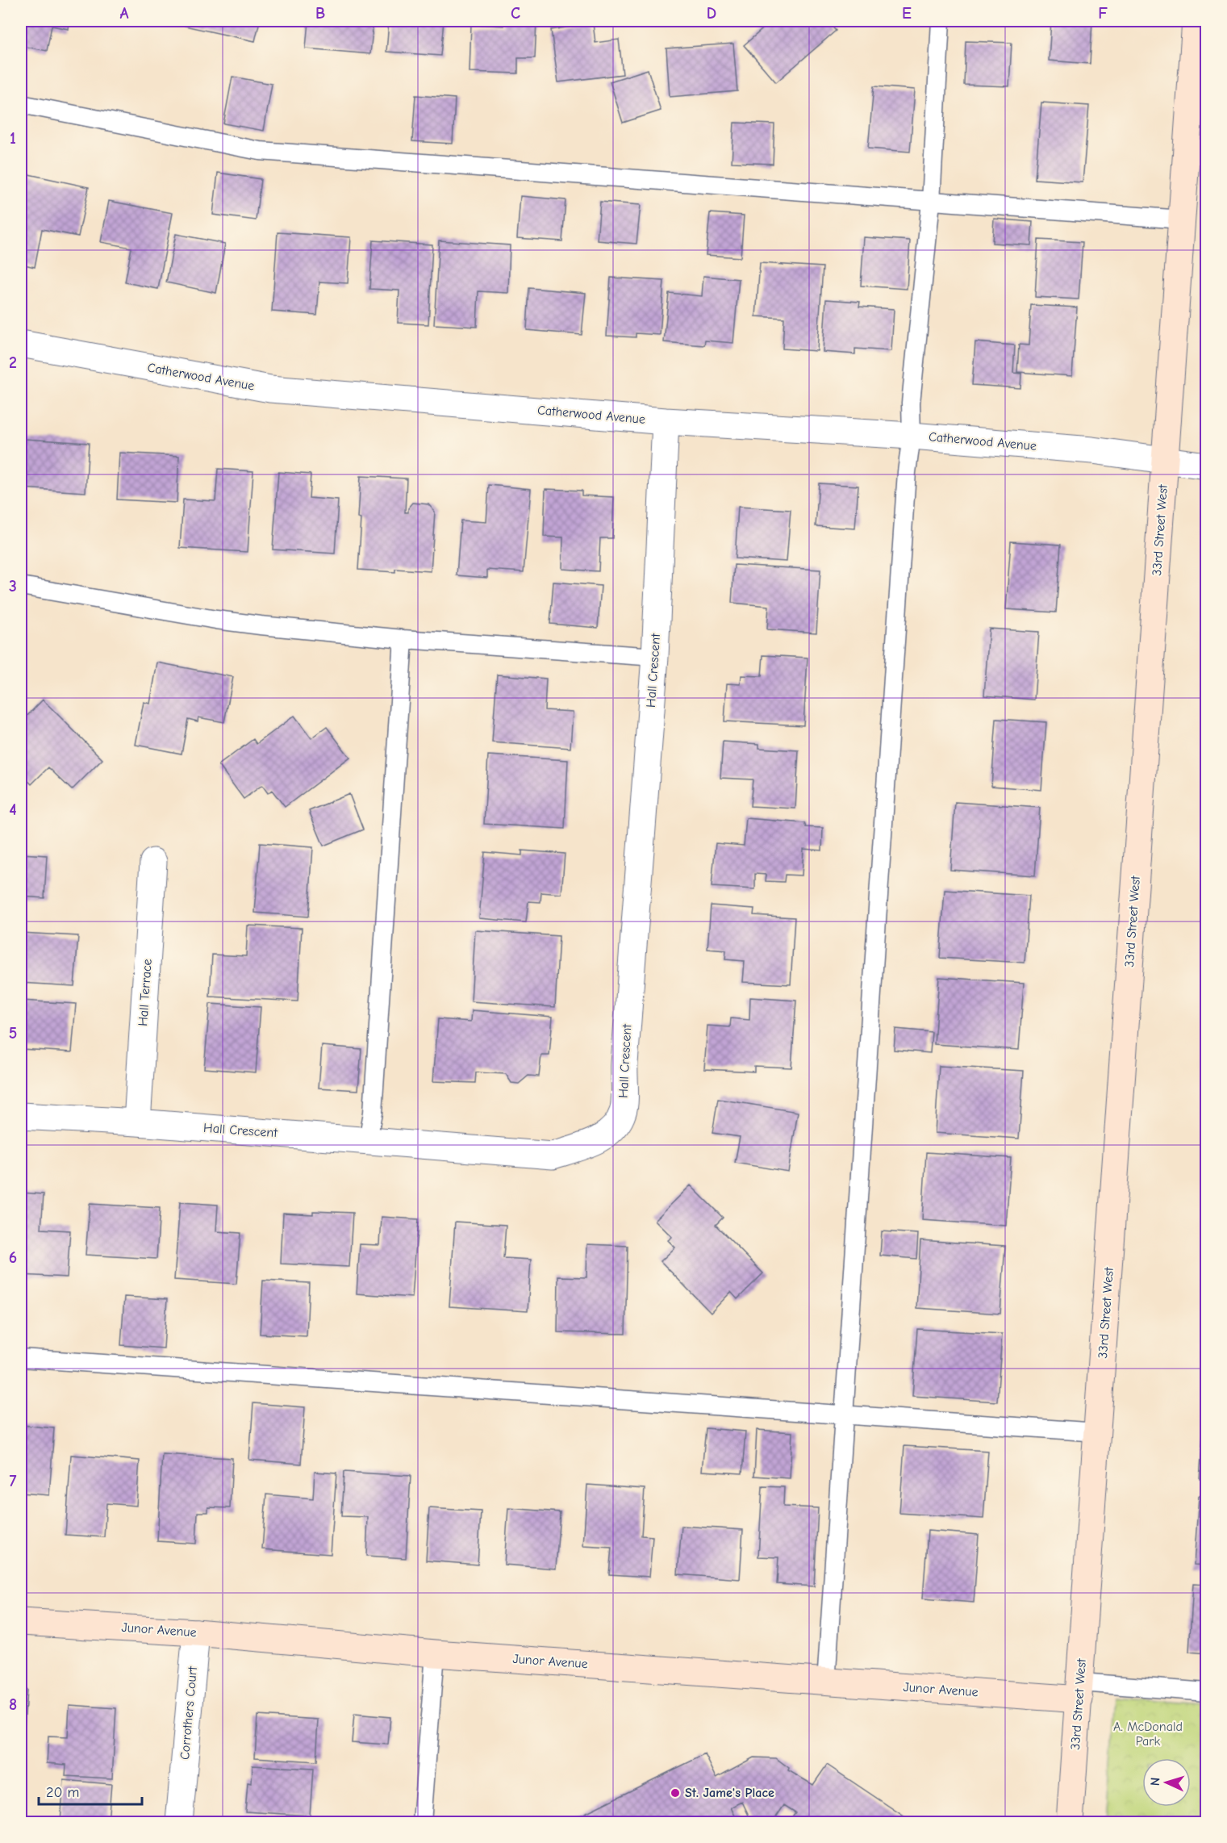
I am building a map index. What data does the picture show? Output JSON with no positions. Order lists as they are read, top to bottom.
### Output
{
  "streets": {
    "main road": ["33rd Street West", "Junor Avenue"],
    "street": [
      "Catherwood Avenue",
      "Hall Crescent",
      "Hall Terrace",
      "Corrothers Court"
    ]
  },
  "crossings": [
    ["Catherwood Avenue", "33rd Street West"],
    ["Catherwood Avenue", "Hall Crescent"],
    ["33rd Street West", "Junor Avenue"],
    ["Hall Crescent", "Hall Terrace"],
    ["Junor Avenue", "Corrothers Court"]
  ],
  "parks": ["A. McDonald Park"],
  "places": ["St. Jame's Place"],
  "scale_bar": "20 m",
  "north": "left",
  "grid": {
    "columns": [
      "A",
      "B",
      "C",
      "D",
      "E",
      "F"
    ],
    "rows": [
      "1",
      "2",
      "3",
      "4",
      "5",
      "6",
      "7",
      "8"
    ]
  }
}
